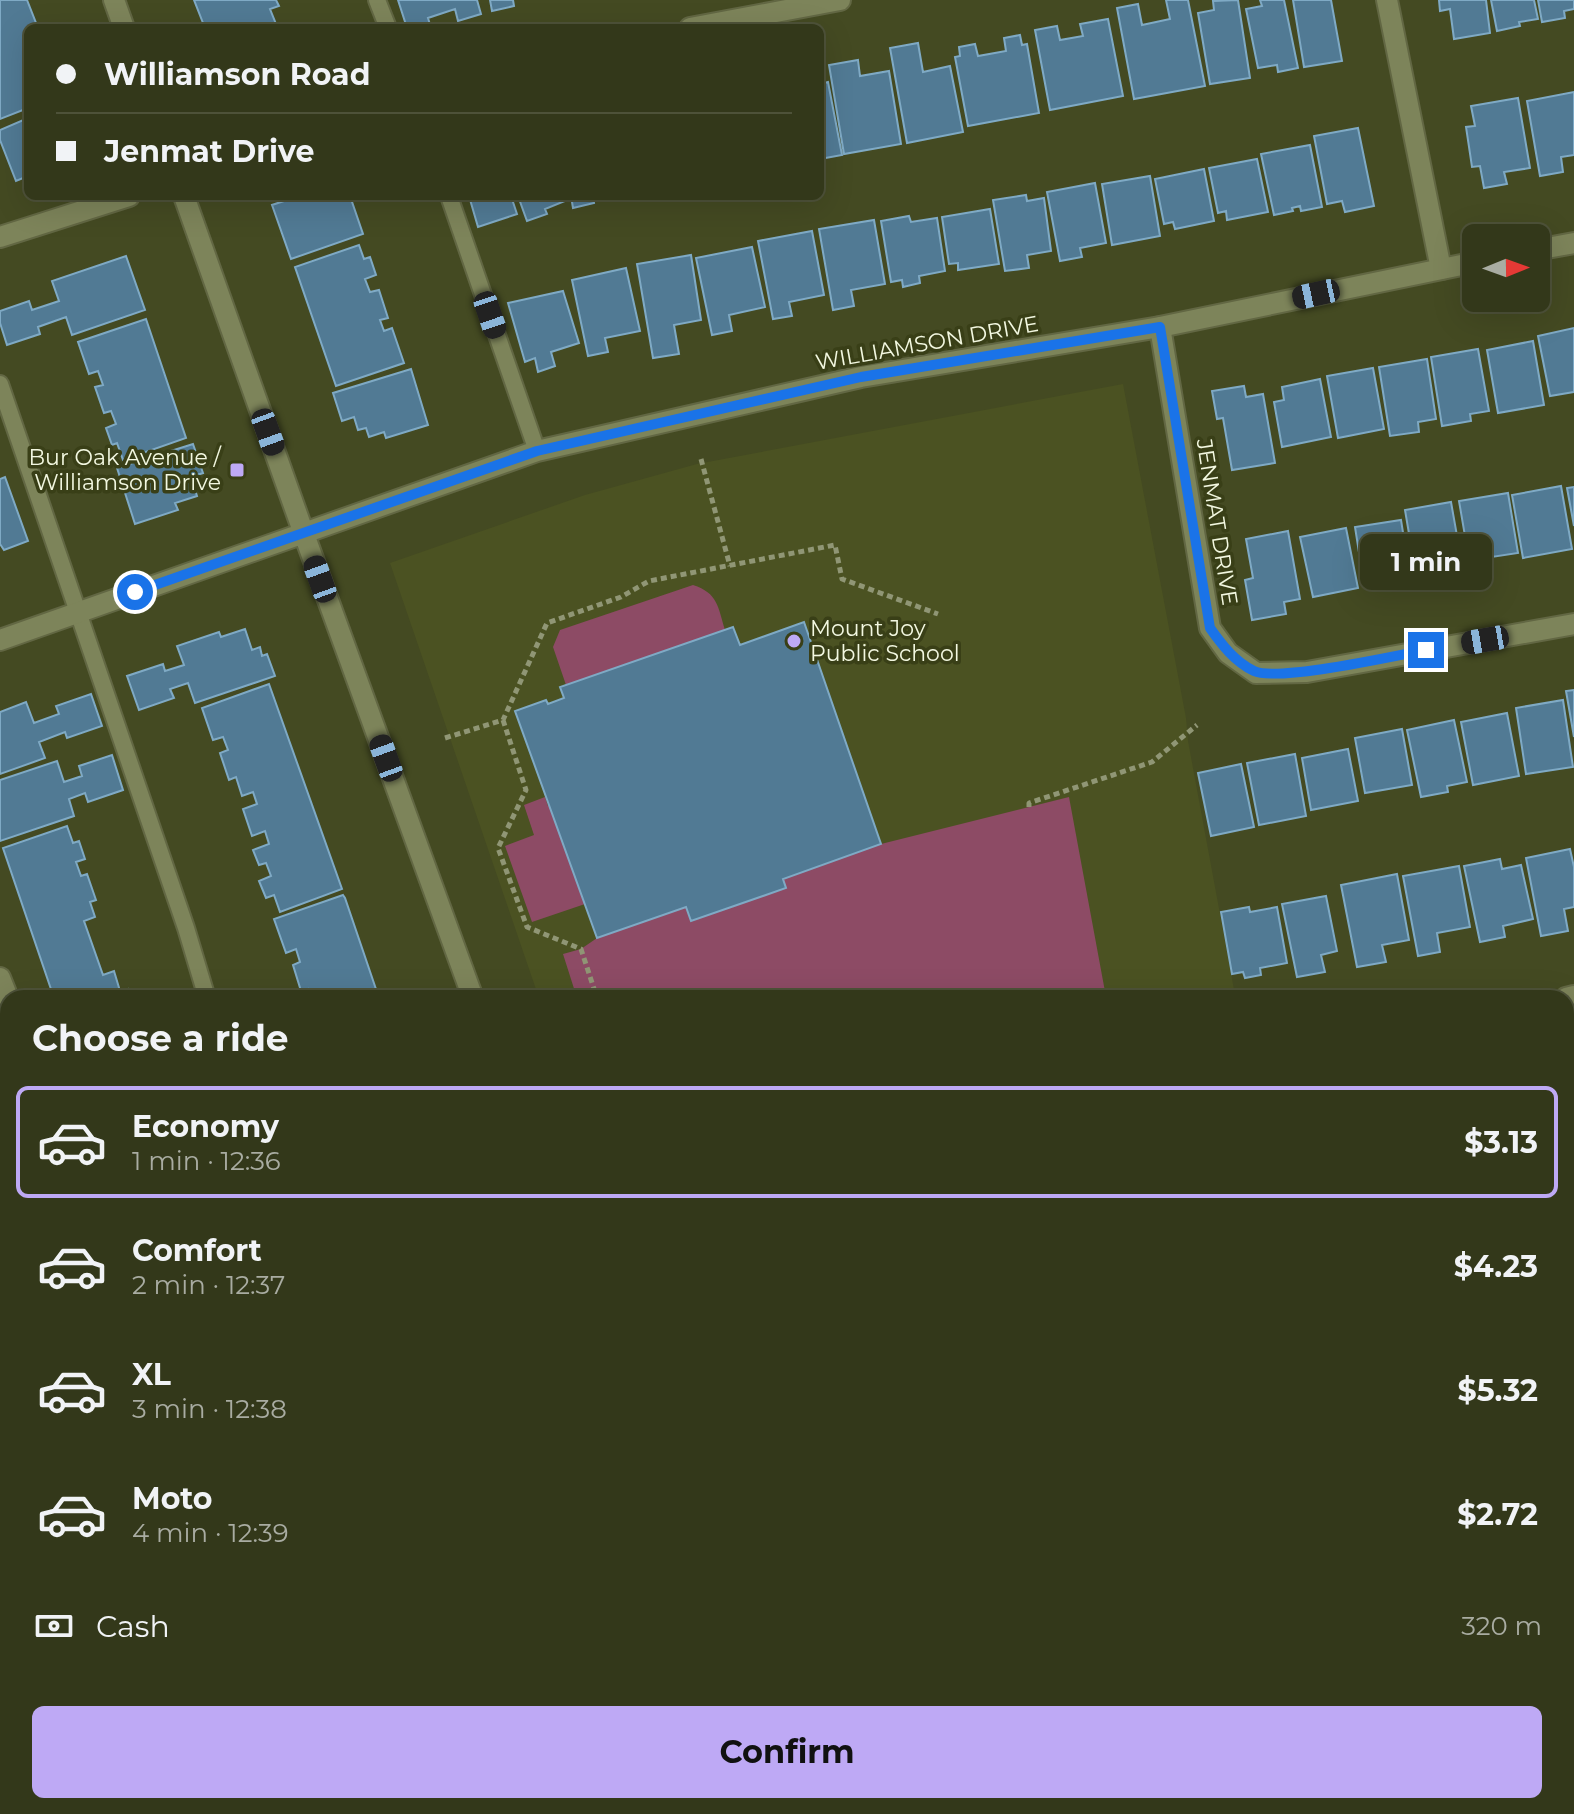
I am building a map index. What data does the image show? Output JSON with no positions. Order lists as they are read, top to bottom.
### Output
{
  "streets": {
    "street": ["WILLIAMSON DRIVE", "JENMAT DRIVE"]
  },
  "crossings": [
    ["WILLIAMSON DRIVE", "JENMAT DRIVE"]
  ],
  "places": {
    "transit": ["Bur Oak Avenue / Williamson Drive"],
    "other": ["Mount Joy Public School"]
  },
  "north": "right",
  "page": {
    "banner": ["Williamson Road", "Jenmat Drive"],
    "bubble": "1 min",
    "heading": "Choose a ride",
    "list": [
      {
        "name": "Economy",
        "note": "1 min · 12:36",
        "value": "$3.13"
      },
      {
        "name": "Comfort",
        "note": "2 min · 12:37",
        "value": "$4.23"
      },
      {
        "name": "XL",
        "note": "3 min · 12:38",
        "value": "$5.32"
      },
      {
        "name": "Moto",
        "note": "4 min · 12:39",
        "value": "$2.72"
      }
    ],
    "pay": ["Cash", "320 m"],
    "buttons": "Confirm"
  }
}
